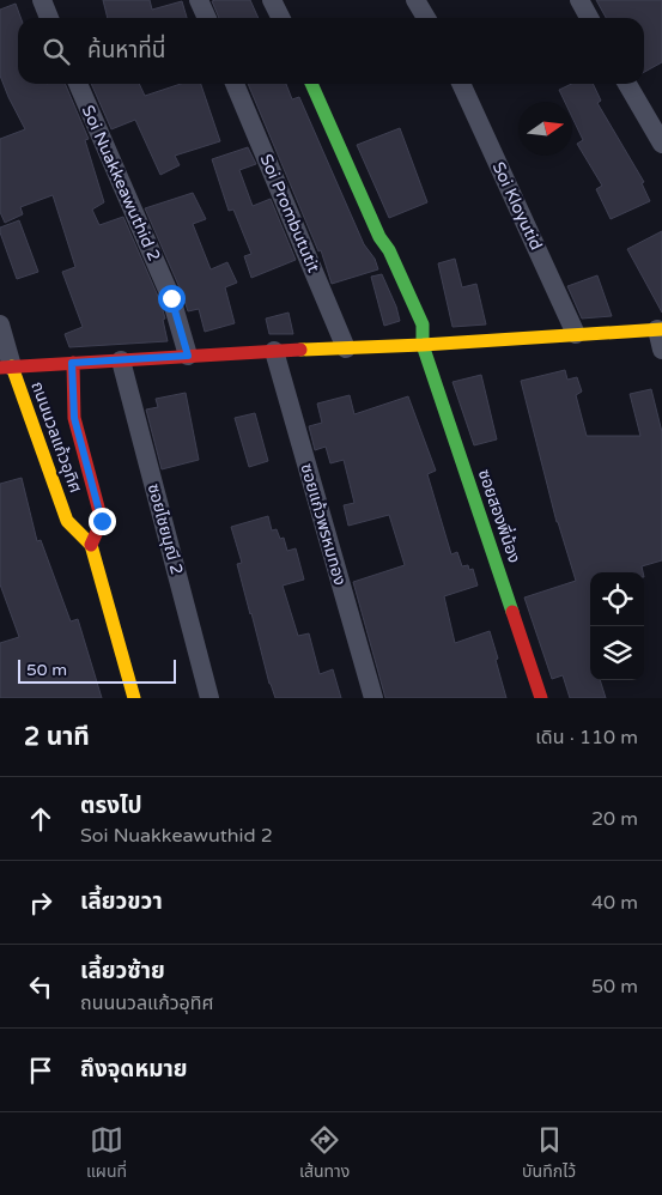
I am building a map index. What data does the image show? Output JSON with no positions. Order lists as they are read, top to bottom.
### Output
{
  "streets": {
    "street": [
      "Soi Nuakkeawuthid 2",
      "Soi Kloyutid",
      "Soi Prombututit",
      "ถนนนวลแก้วอุทิศ",
      "ซอยสองพี่น้อง",
      "ซอยแก้วพรหมทอง",
      "ซอยไชยมุณี 2"
    ]
  },
  "scale_bar": "50 m",
  "north": "right",
  "page": {
    "search": "ค้นหาที่นี่",
    "scale": "50 m",
    "heading": ["2 นาที", "เดิน · 110 m"],
    "list": [
      ["ตรงไป", "Soi Nuakkeawuthid 2", "20 m"],
      ["เลี้ยวขวา", "40 m"],
      ["เลี้ยวซ้าย", "ถนนนวลแก้วอุทิศ", "50 m"],
      "ถึงจุดหมาย"
    ],
    "nav": ["แผนที่", "เส้นทาง", "บันทึกไว้"]
  }
}
